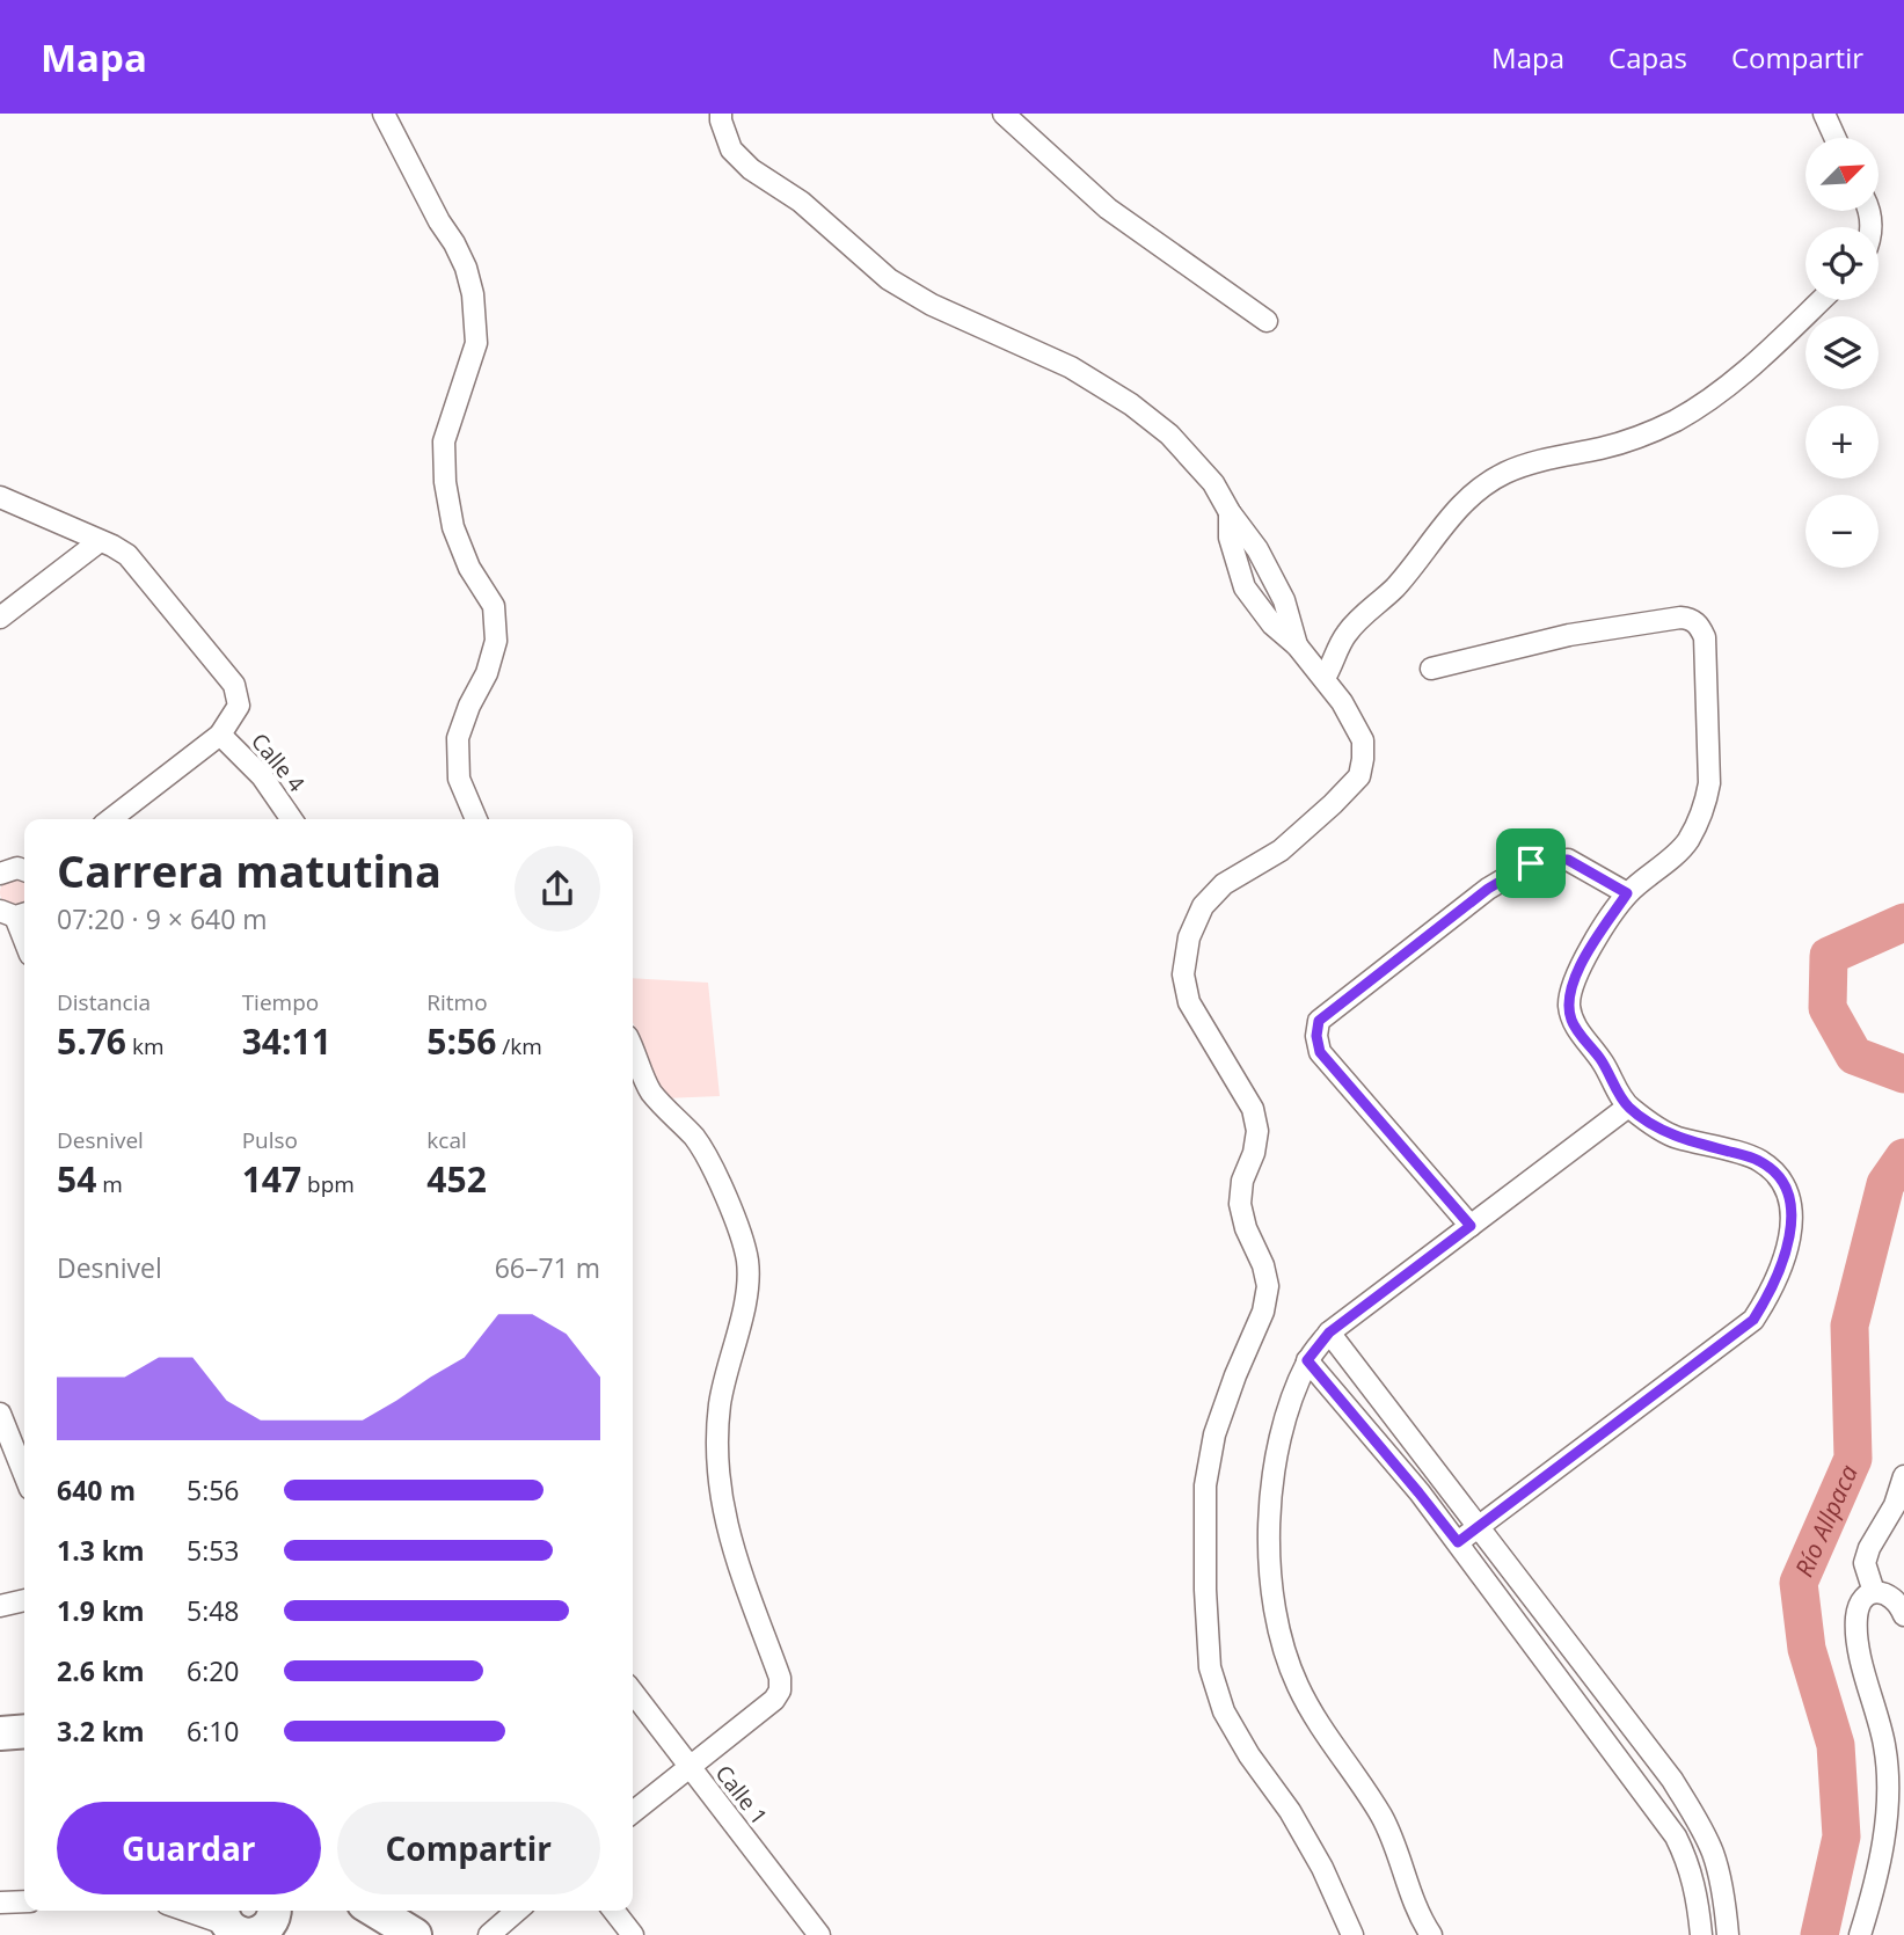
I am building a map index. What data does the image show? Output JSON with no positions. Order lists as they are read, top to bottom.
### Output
{
  "streets": {
    "street": ["Calle 4", "Calle 1"]
  },
  "water": ["Río Allpaca"],
  "north": "top right",
  "page": {
    "header": "Mapa",
    "nav": ["Mapa", "Capas", "Compartir"],
    "map_buttons": ["+", "−"],
    "heading": ["Carrera matutina", "07:20 · 9 × 640 m"],
    "stats": [
      ["Distancia", "5.76 km"],
      ["Tiempo", "34:11"],
      ["Ritmo", "5:56 /km"],
      ["Desnivel", "54 m"],
      ["Pulso", "147 bpm"],
      ["kcal", "452"]
    ],
    "chart": ["Desnivel", "66–71 m"],
    "list": [
      {
        "name": "640 m",
        "note": "5:56"
      },
      {
        "name": "1.3 km",
        "note": "5:53"
      },
      {
        "name": "1.9 km",
        "note": "5:48"
      },
      {
        "name": "2.6 km",
        "note": "6:20"
      },
      {
        "name": "3.2 km",
        "note": "6:10"
      }
    ],
    "buttons": ["Guardar", "Compartir"]
  }
}
